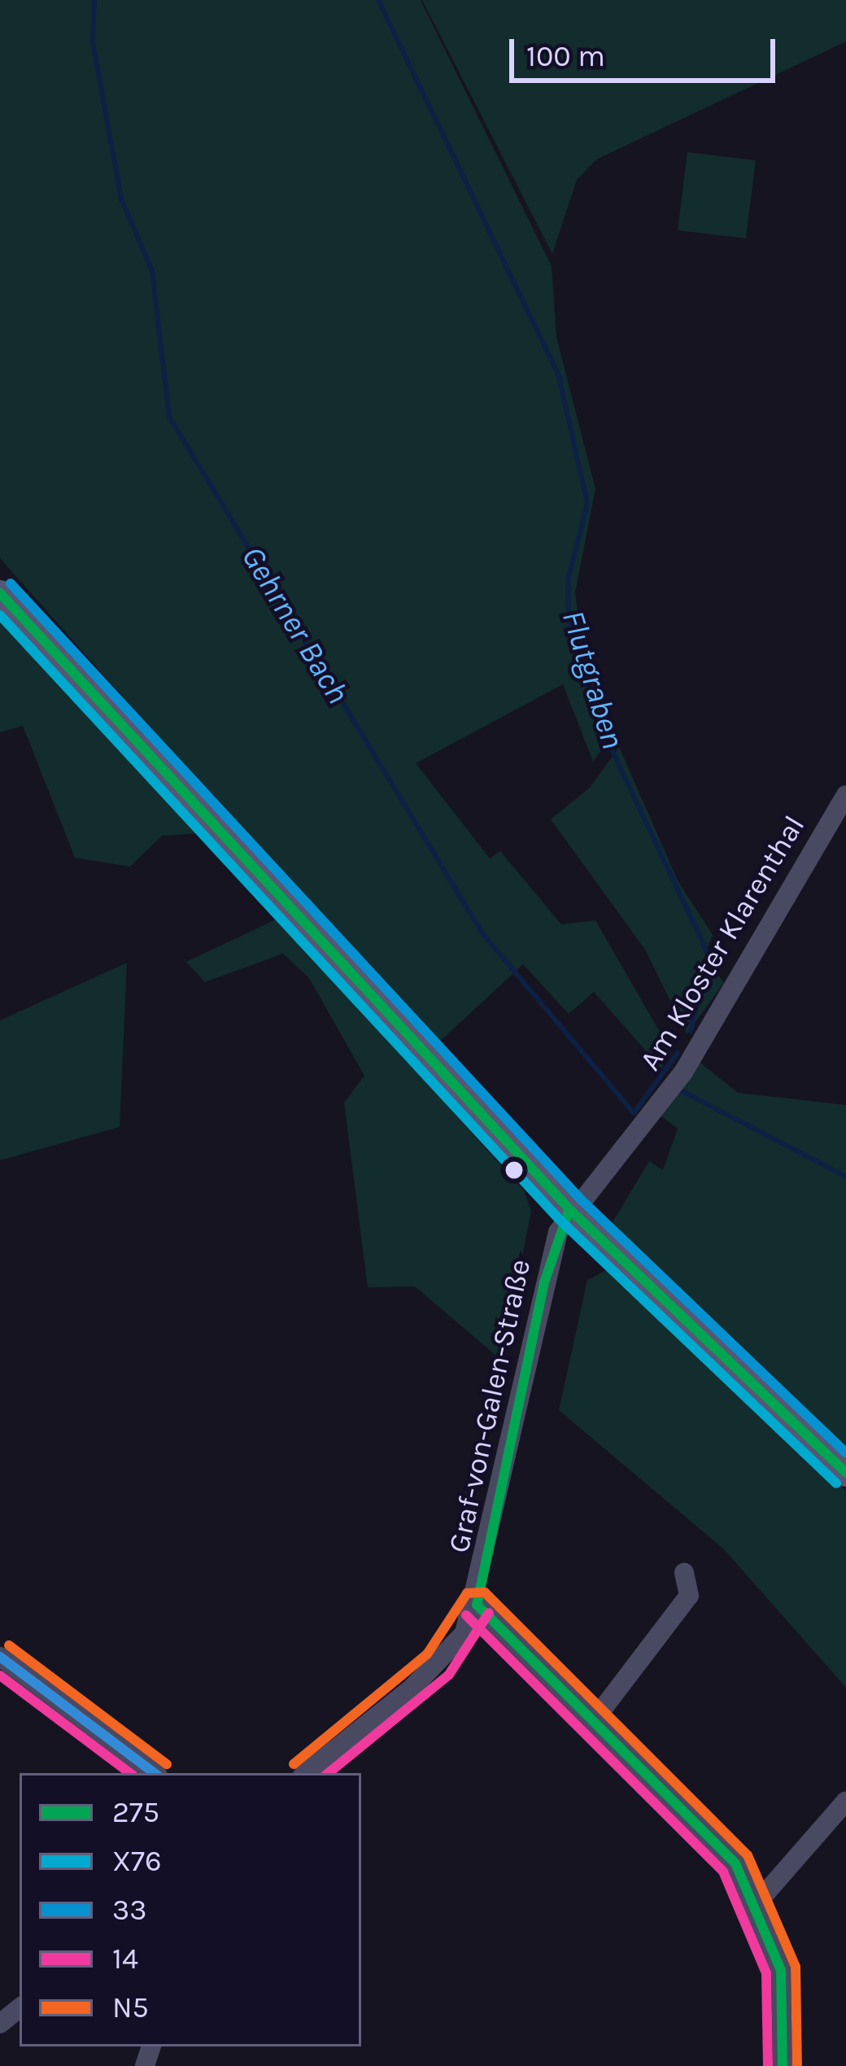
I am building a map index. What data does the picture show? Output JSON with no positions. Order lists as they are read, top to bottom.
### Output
{
  "streets": {
    "street": ["Am Kloster Klarenthal", "Graf-von-Galen-Straße"]
  },
  "crossings": [
    ["Am Kloster Klarenthal", "Graf-von-Galen-Straße"]
  ],
  "water": ["Gehrner Bach", "Flutgraben"],
  "lines": [
    "transit line 33",
    "transit line 275",
    "transit line X76",
    "transit line N5",
    "transit line 14"
  ],
  "legend": [
    "275",
    "X76",
    "33",
    "14",
    "N5"
  ],
  "scale_bar": "100 m"
}
